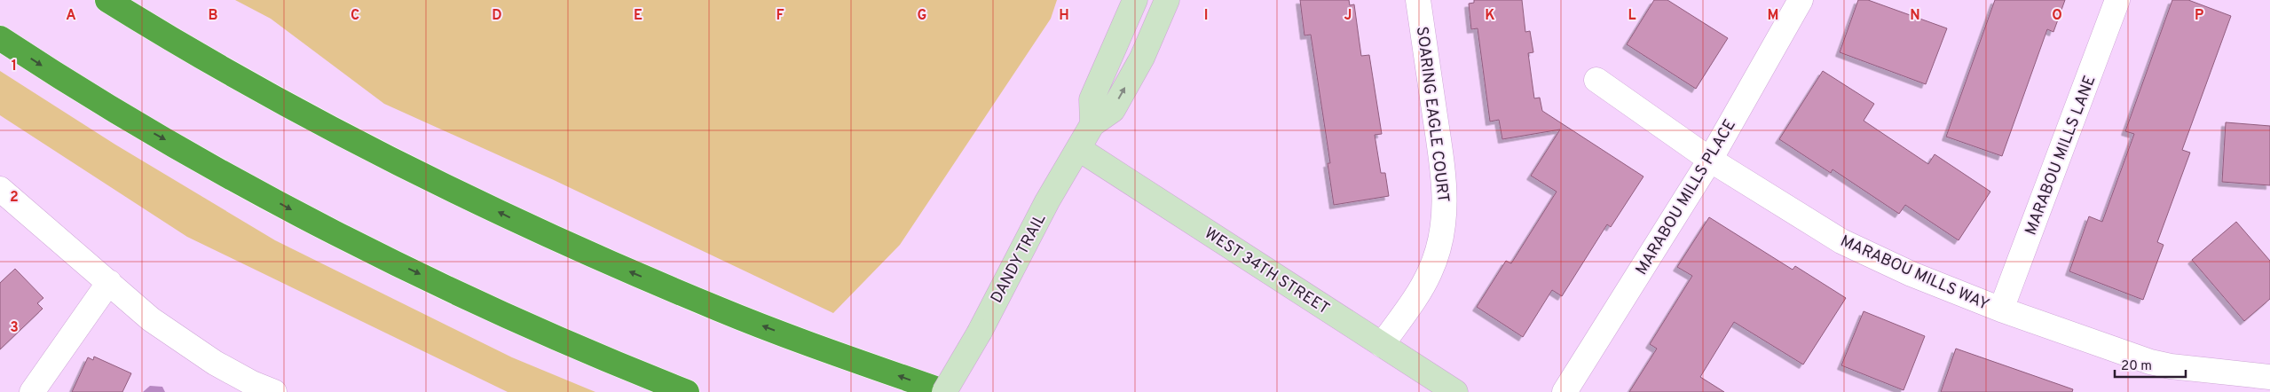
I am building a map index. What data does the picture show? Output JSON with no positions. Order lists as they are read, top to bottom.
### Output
{
  "streets": {
    "main road": ["DANDY TRAIL", "WEST 34TH STREET"],
    "street": [
      "SOARING EAGLE COURT",
      "MARABOU MILLS LANE",
      "MARABOU MILLS PLACE",
      "MARABOU MILLS WAY"
    ]
  },
  "crossings": [
    ["SOARING EAGLE COURT", "WEST 34TH STREET"],
    ["MARABOU MILLS LANE", "MARABOU MILLS WAY"],
    ["MARABOU MILLS PLACE", "MARABOU MILLS WAY"],
    ["DANDY TRAIL", "WEST 34TH STREET"]
  ],
  "scale_bar": "20 m",
  "grid": {
    "columns": [
      "A",
      "B",
      "C",
      "D",
      "E",
      "F",
      "G",
      "H",
      "I",
      "J",
      "K",
      "L",
      "M",
      "N",
      "O",
      "P"
    ],
    "rows": ["1", "2", "3"]
  }
}
